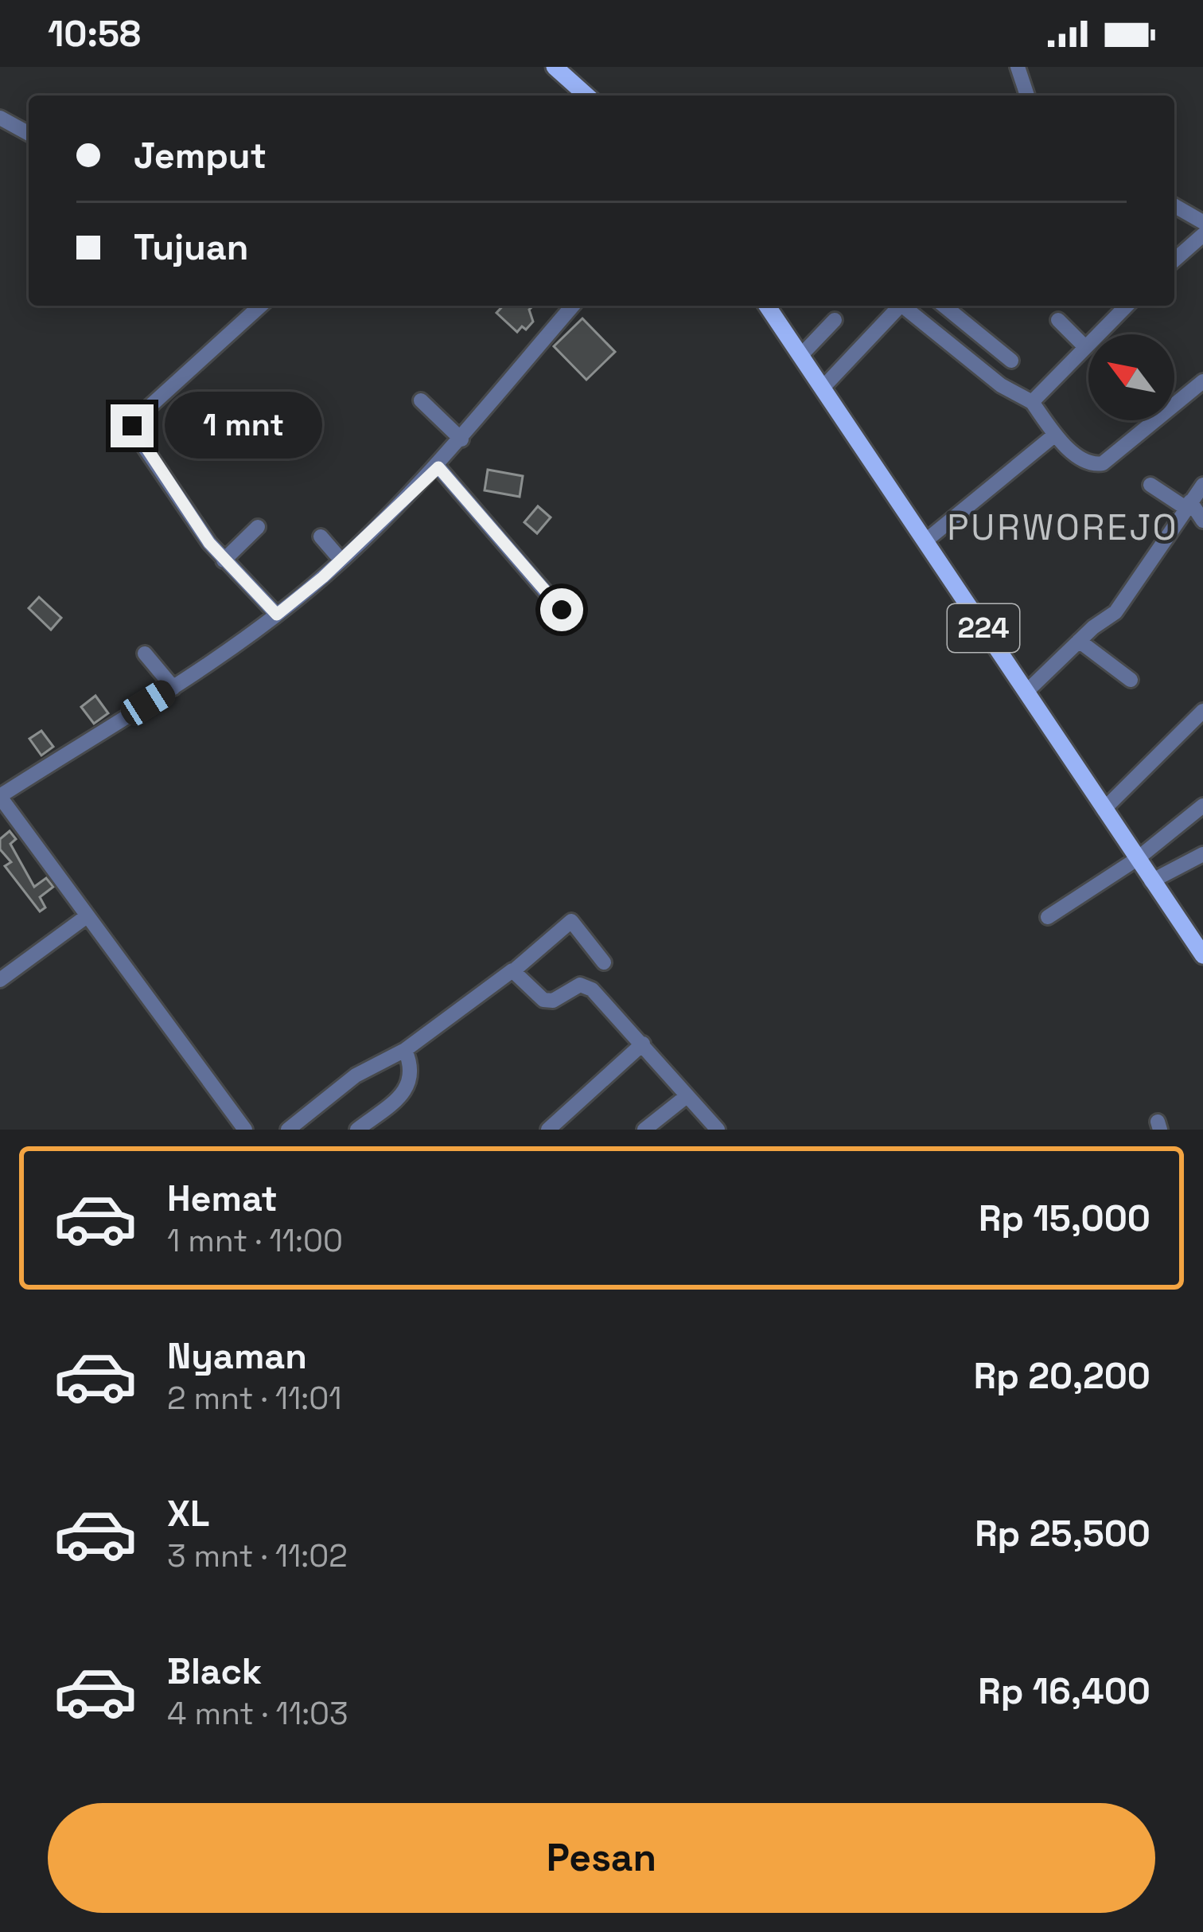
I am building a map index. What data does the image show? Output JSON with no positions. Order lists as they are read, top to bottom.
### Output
{
  "streets": {
    "main road": ["224"]
  },
  "districts": ["PURWOREJO"],
  "north": "top left",
  "page": {
    "status": "10:58",
    "banner": ["Jemput", "Tujuan"],
    "bubble": "1 mnt",
    "list": [
      {
        "name": "Hemat",
        "note": "1 mnt · 11:00",
        "value": "Rp 15,000"
      },
      {
        "name": "Nyaman",
        "note": "2 mnt · 11:01",
        "value": "Rp 20,200"
      },
      {
        "name": "XL",
        "note": "3 mnt · 11:02",
        "value": "Rp 25,500"
      },
      {
        "name": "Black",
        "note": "4 mnt · 11:03",
        "value": "Rp 16,400"
      }
    ],
    "buttons": "Pesan"
  }
}
